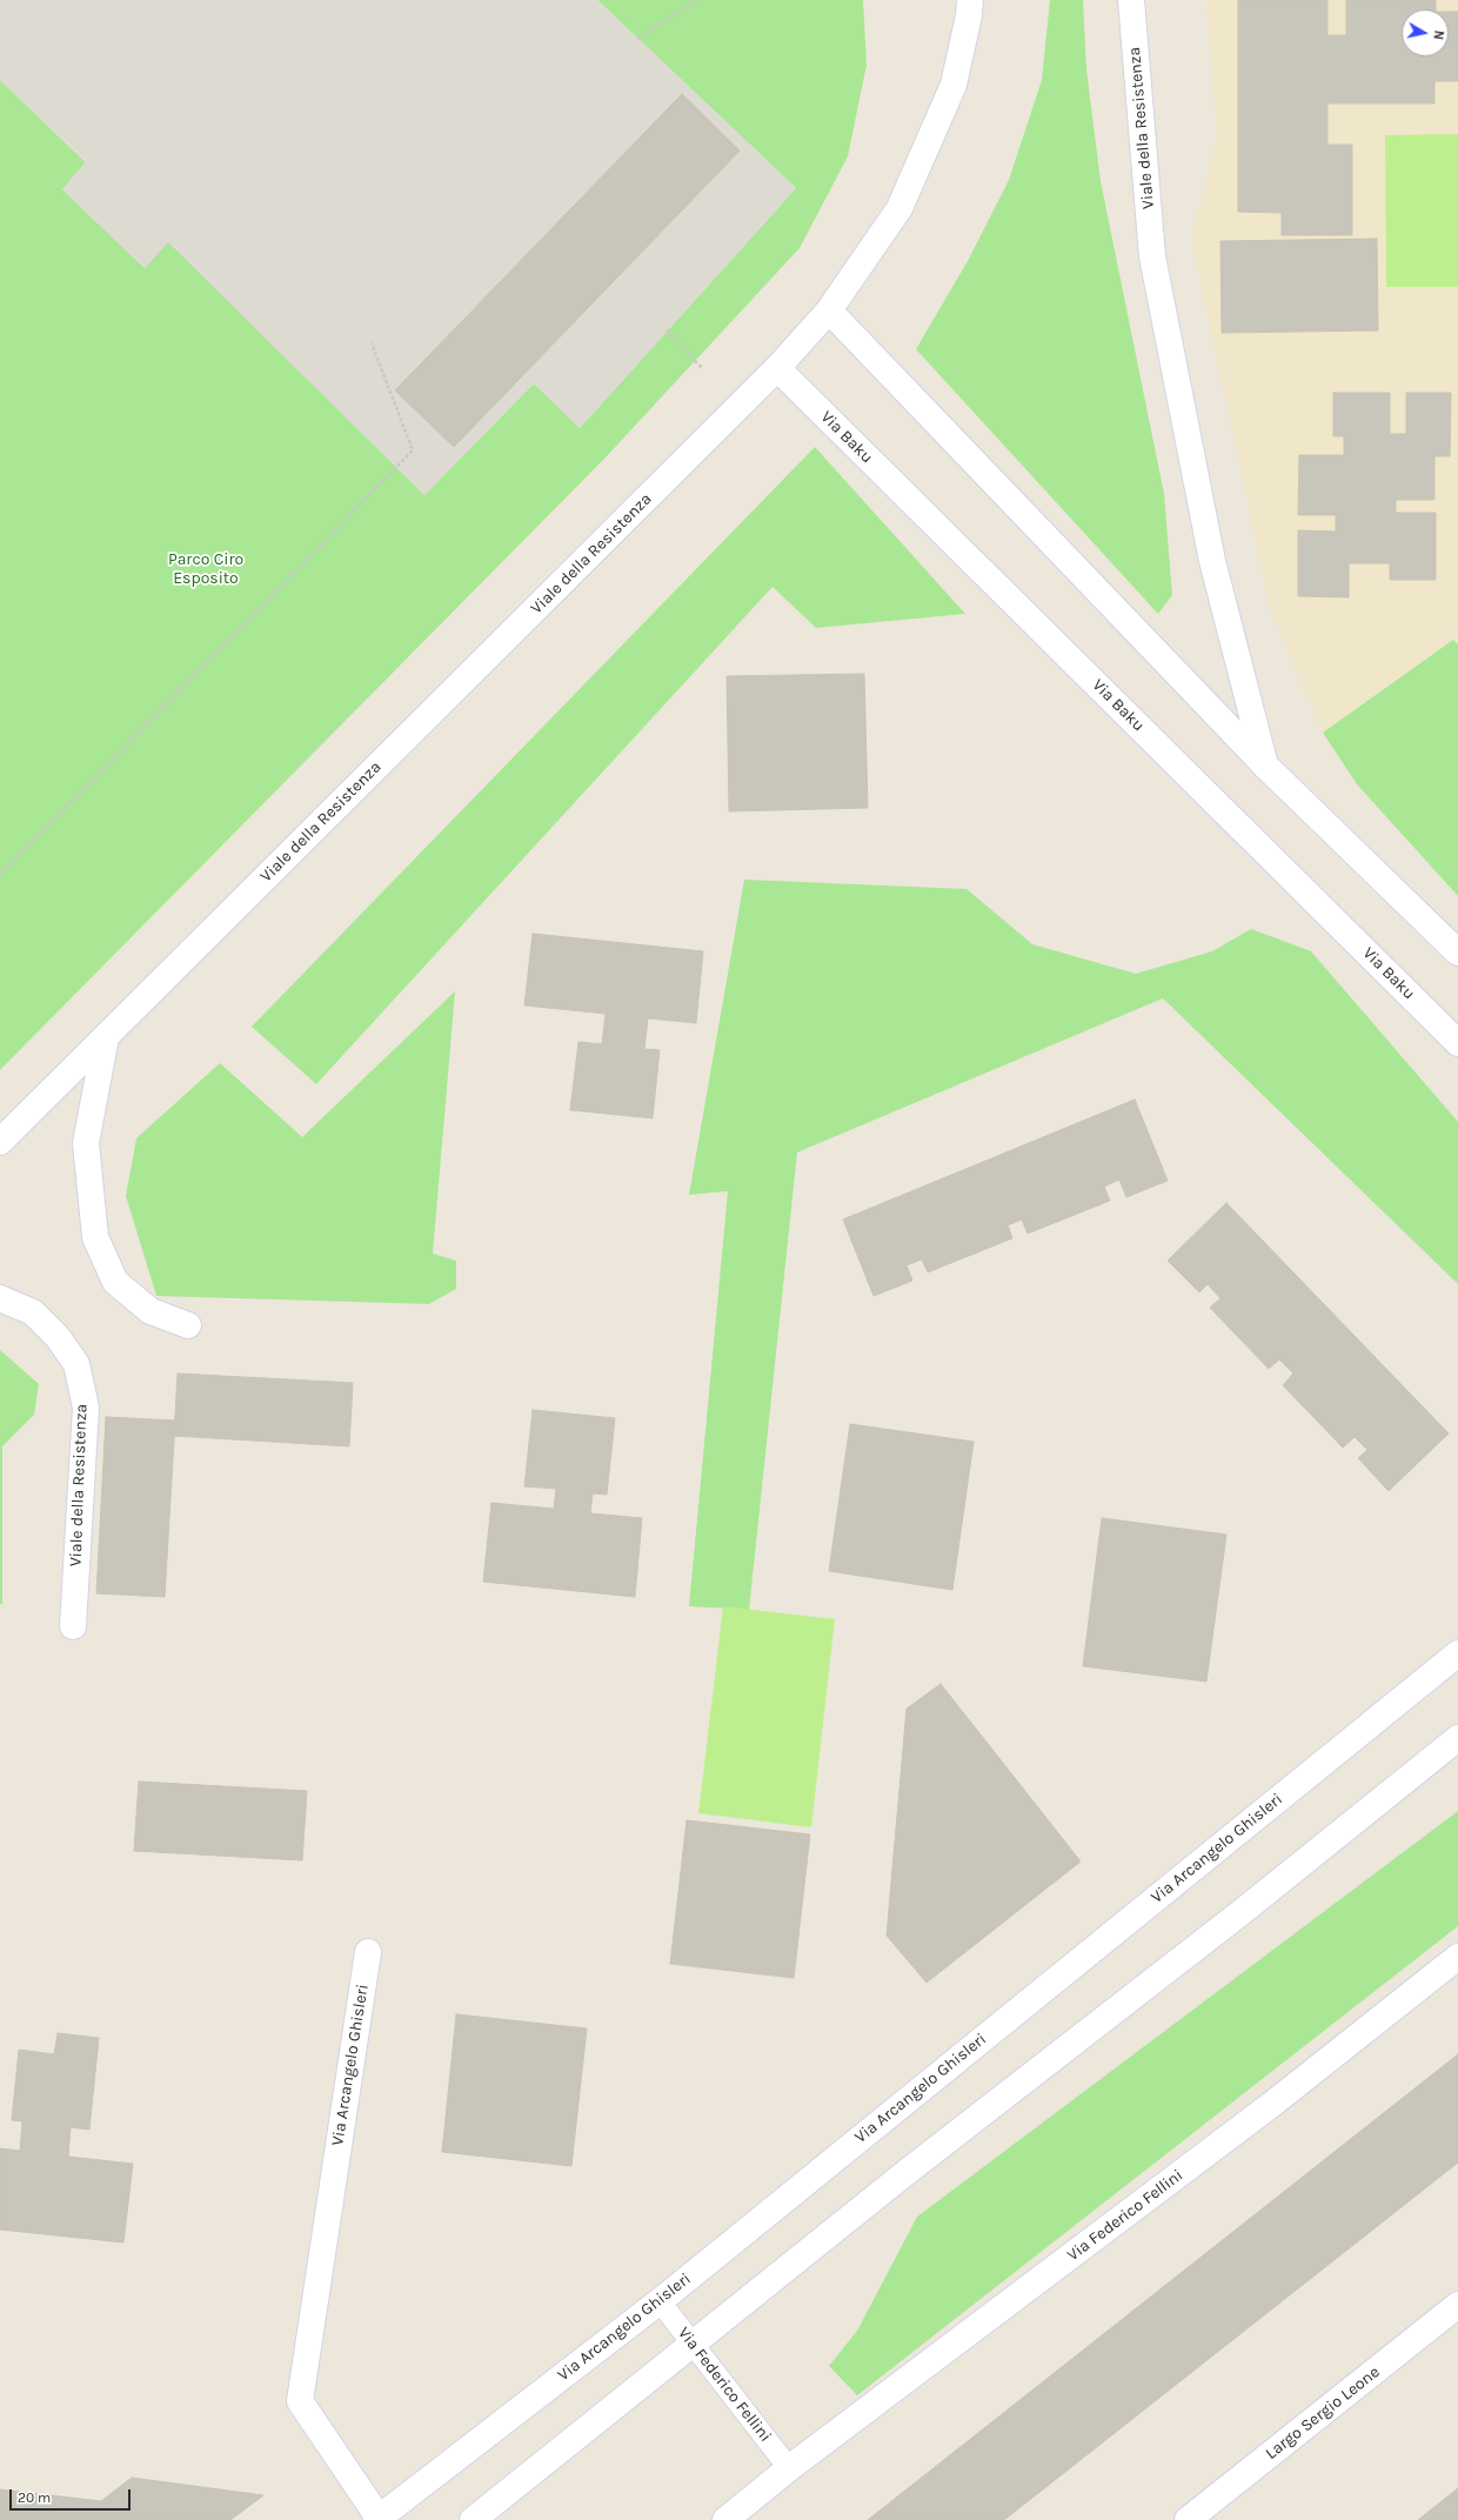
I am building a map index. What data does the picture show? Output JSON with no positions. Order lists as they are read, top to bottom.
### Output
{
  "streets": {
    "street": [
      "Viale della Resistenza",
      "Via Baku",
      "Via Arcangelo Ghisleri",
      "Via Federico Fellini",
      "Largo Sergio Leone"
    ]
  },
  "crossings": [
    ["Viale della Resistenza", "Via Baku"],
    ["Via Arcangelo Ghisleri", "Via Federico Fellini"]
  ],
  "parks": ["Parco Ciro Esposito"],
  "scale_bar": "20 m",
  "north": "right"
}
